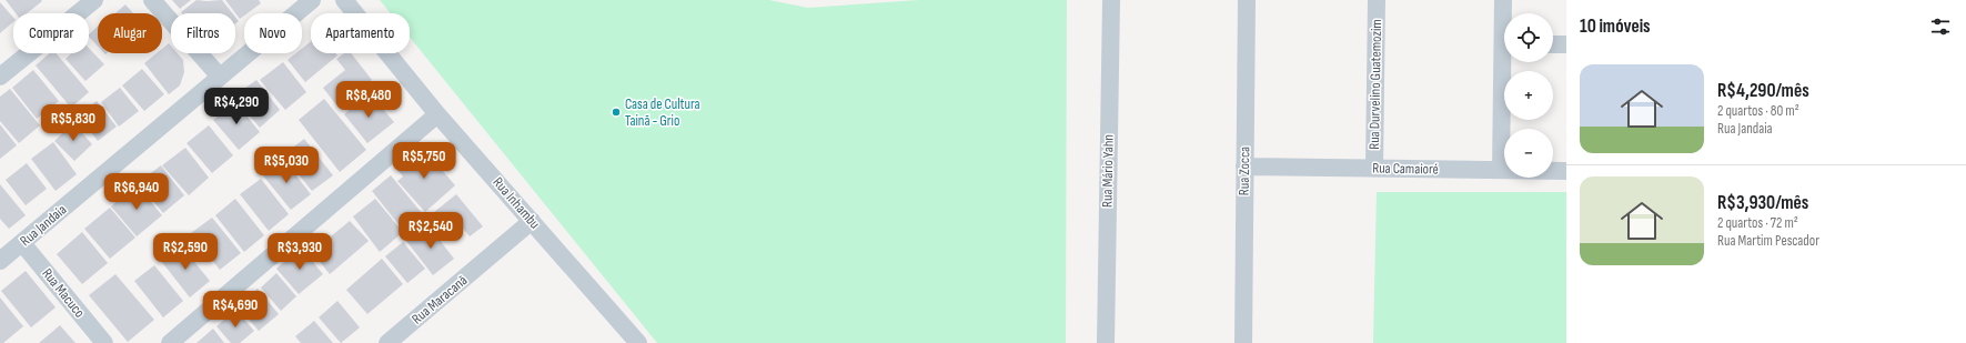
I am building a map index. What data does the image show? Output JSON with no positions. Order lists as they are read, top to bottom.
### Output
{
  "streets": {
    "street": [
      "Rua Durvelino Guatemozim",
      "Rua Camaioré",
      "Rua Mário Yahn",
      "Rua Zocca",
      "Rua Inhambu",
      "Rua Jandaia",
      "Rua Macuco",
      "Rua Maracanã"
    ]
  },
  "crossings": [
    ["Rua Durvelino Guatemozim", "Rua Camaioré"],
    ["Rua Camaioré", "Rua Zocca"],
    ["Rua Inhambu", "Rua Maracanã"],
    ["Rua Jandaia", "Rua Macuco"]
  ],
  "places": ["Casa de Cultura Tainã - Grio"],
  "page": {
    "heading": "10 imóveis",
    "map_buttons": ["+", "−"],
    "chip": [
      "Comprar",
      "Alugar",
      "Filtros",
      "Novo",
      "Apartamento"
    ],
    "list": [
      {
        "name": "R$4,290/mês",
        "note": "2 quartos · 80 m² · Rua Jandaia"
      },
      {
        "name": "R$3,930/mês",
        "note": "2 quartos · 72 m² · Rua Martim Pescador"
      }
    ],
    "price": [
      "R$8,480",
      "R$4,290",
      "R$5,830",
      "R$5,750",
      "R$5,030",
      "R$6,940",
      "R$2,540",
      "R$2,590",
      "R$3,930",
      "R$4,690"
    ]
  }
}
